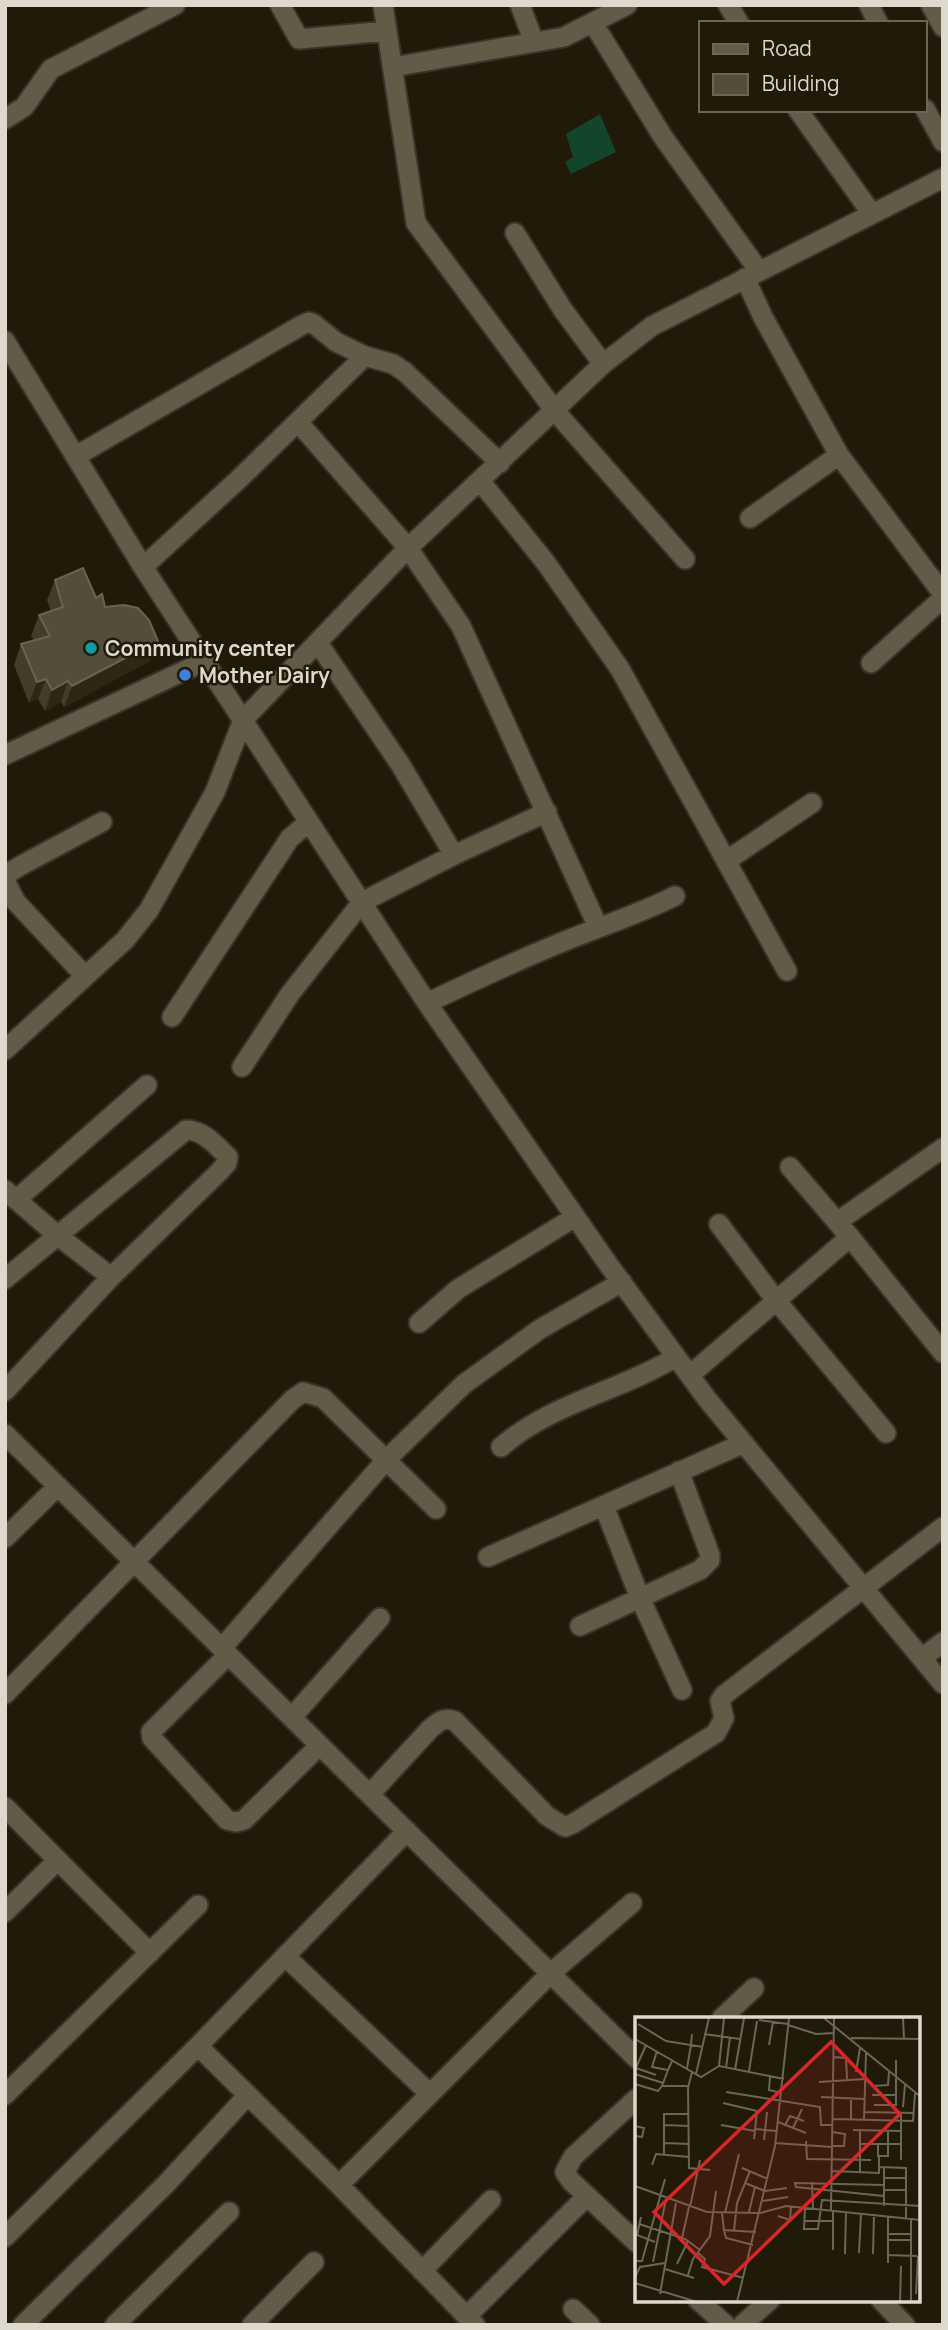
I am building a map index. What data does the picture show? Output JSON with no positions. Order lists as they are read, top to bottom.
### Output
{
  "places": ["Community center", "Mother Dairy"],
  "legend": ["Road", "Building"]
}
